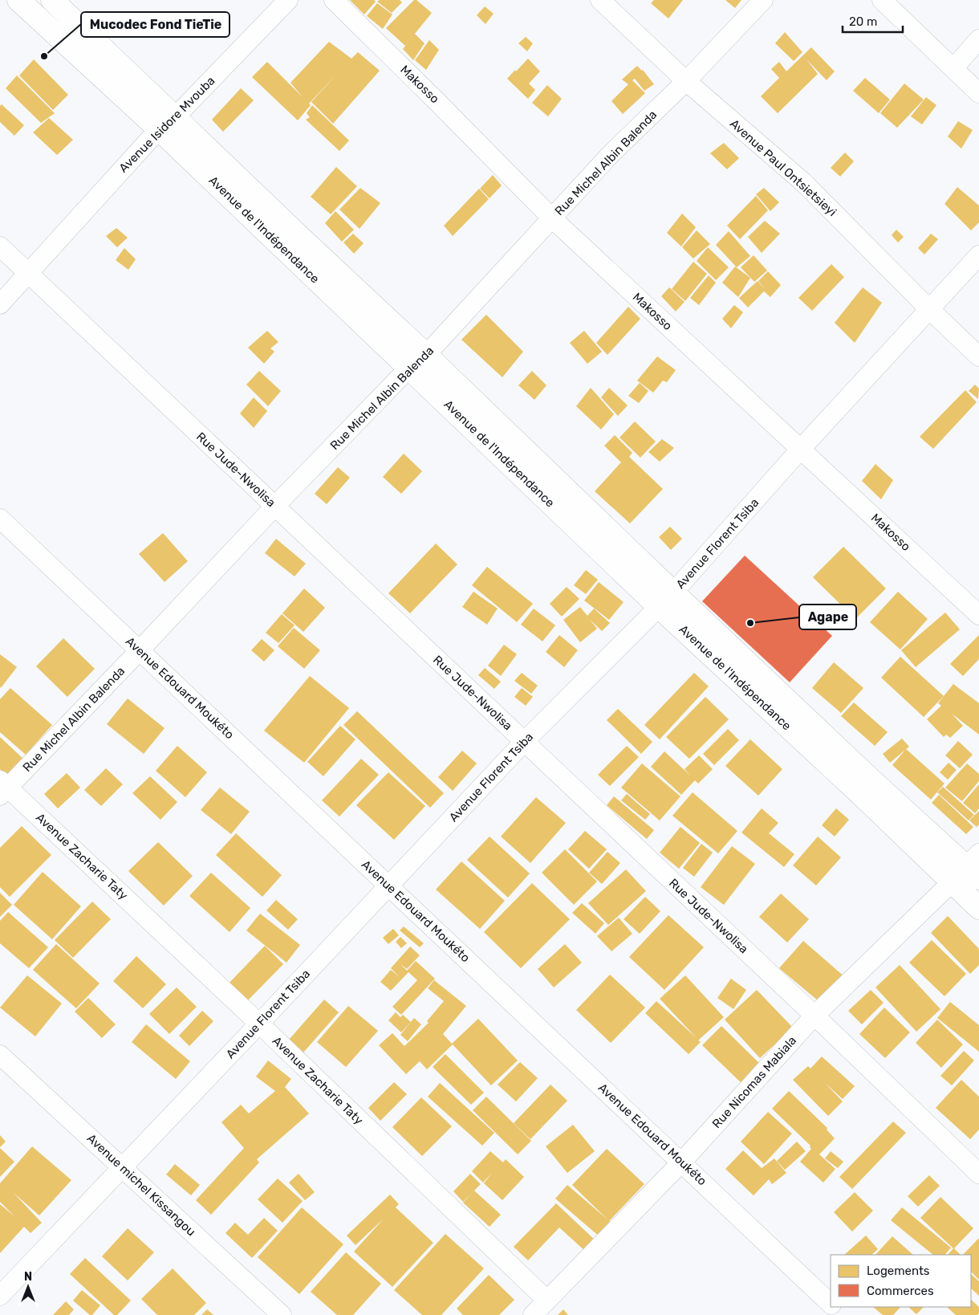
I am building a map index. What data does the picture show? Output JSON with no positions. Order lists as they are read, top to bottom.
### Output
{
  "streets": {
    "street": [
      "Makosso",
      "Avenue Isidore Mvouba",
      "Rue Michel Albin Balenda",
      "Avenue Paul Ontsietsieyi",
      "Avenue de l'Indépendance",
      "Rue Jude-Nwolisa",
      "Avenue Florent Tsiba",
      "Avenue Edouard Moukéto",
      "Avenue Zacharie Taty",
      "Rue Nicomas Mabiala",
      "Avenue michel Kissangou"
    ]
  },
  "crossings": [
    ["Makosso", "Rue Michel Albin Balenda"],
    ["Makosso", "Avenue Florent Tsiba"],
    ["Avenue Isidore Mvouba", "Avenue de l'Indépendance"],
    ["Avenue Isidore Mvouba", "Rue Jude-Nwolisa"],
    ["Rue Michel Albin Balenda", "Avenue Paul Ontsietsieyi"],
    ["Rue Michel Albin Balenda", "Avenue de l'Indépendance"],
    ["Rue Michel Albin Balenda", "Rue Jude-Nwolisa"],
    ["Rue Michel Albin Balenda", "Avenue Edouard Moukéto"],
    ["Rue Michel Albin Balenda", "Avenue Zacharie Taty"],
    ["Avenue Paul Ontsietsieyi", "Avenue Florent Tsiba"],
    ["Avenue de l'Indépendance", "Avenue Florent Tsiba"],
    ["Avenue de l'Indépendance", "Rue Nicomas Mabiala"],
    ["Rue Jude-Nwolisa", "Avenue Florent Tsiba"],
    ["Rue Jude-Nwolisa", "Rue Nicomas Mabiala"],
    ["Avenue Florent Tsiba", "Avenue Edouard Moukéto"],
    ["Avenue Florent Tsiba", "Avenue Zacharie Taty"],
    ["Avenue Florent Tsiba", "Avenue michel Kissangou"],
    ["Avenue Edouard Moukéto", "Rue Nicomas Mabiala"],
    ["Avenue Zacharie Taty", "Rue Nicomas Mabiala"]
  ],
  "places": ["Mucodec Fond TieTie", "Agape"],
  "legend": ["Logements", "Commerces"],
  "scale_bar": "20 m",
  "north": "top"
}
